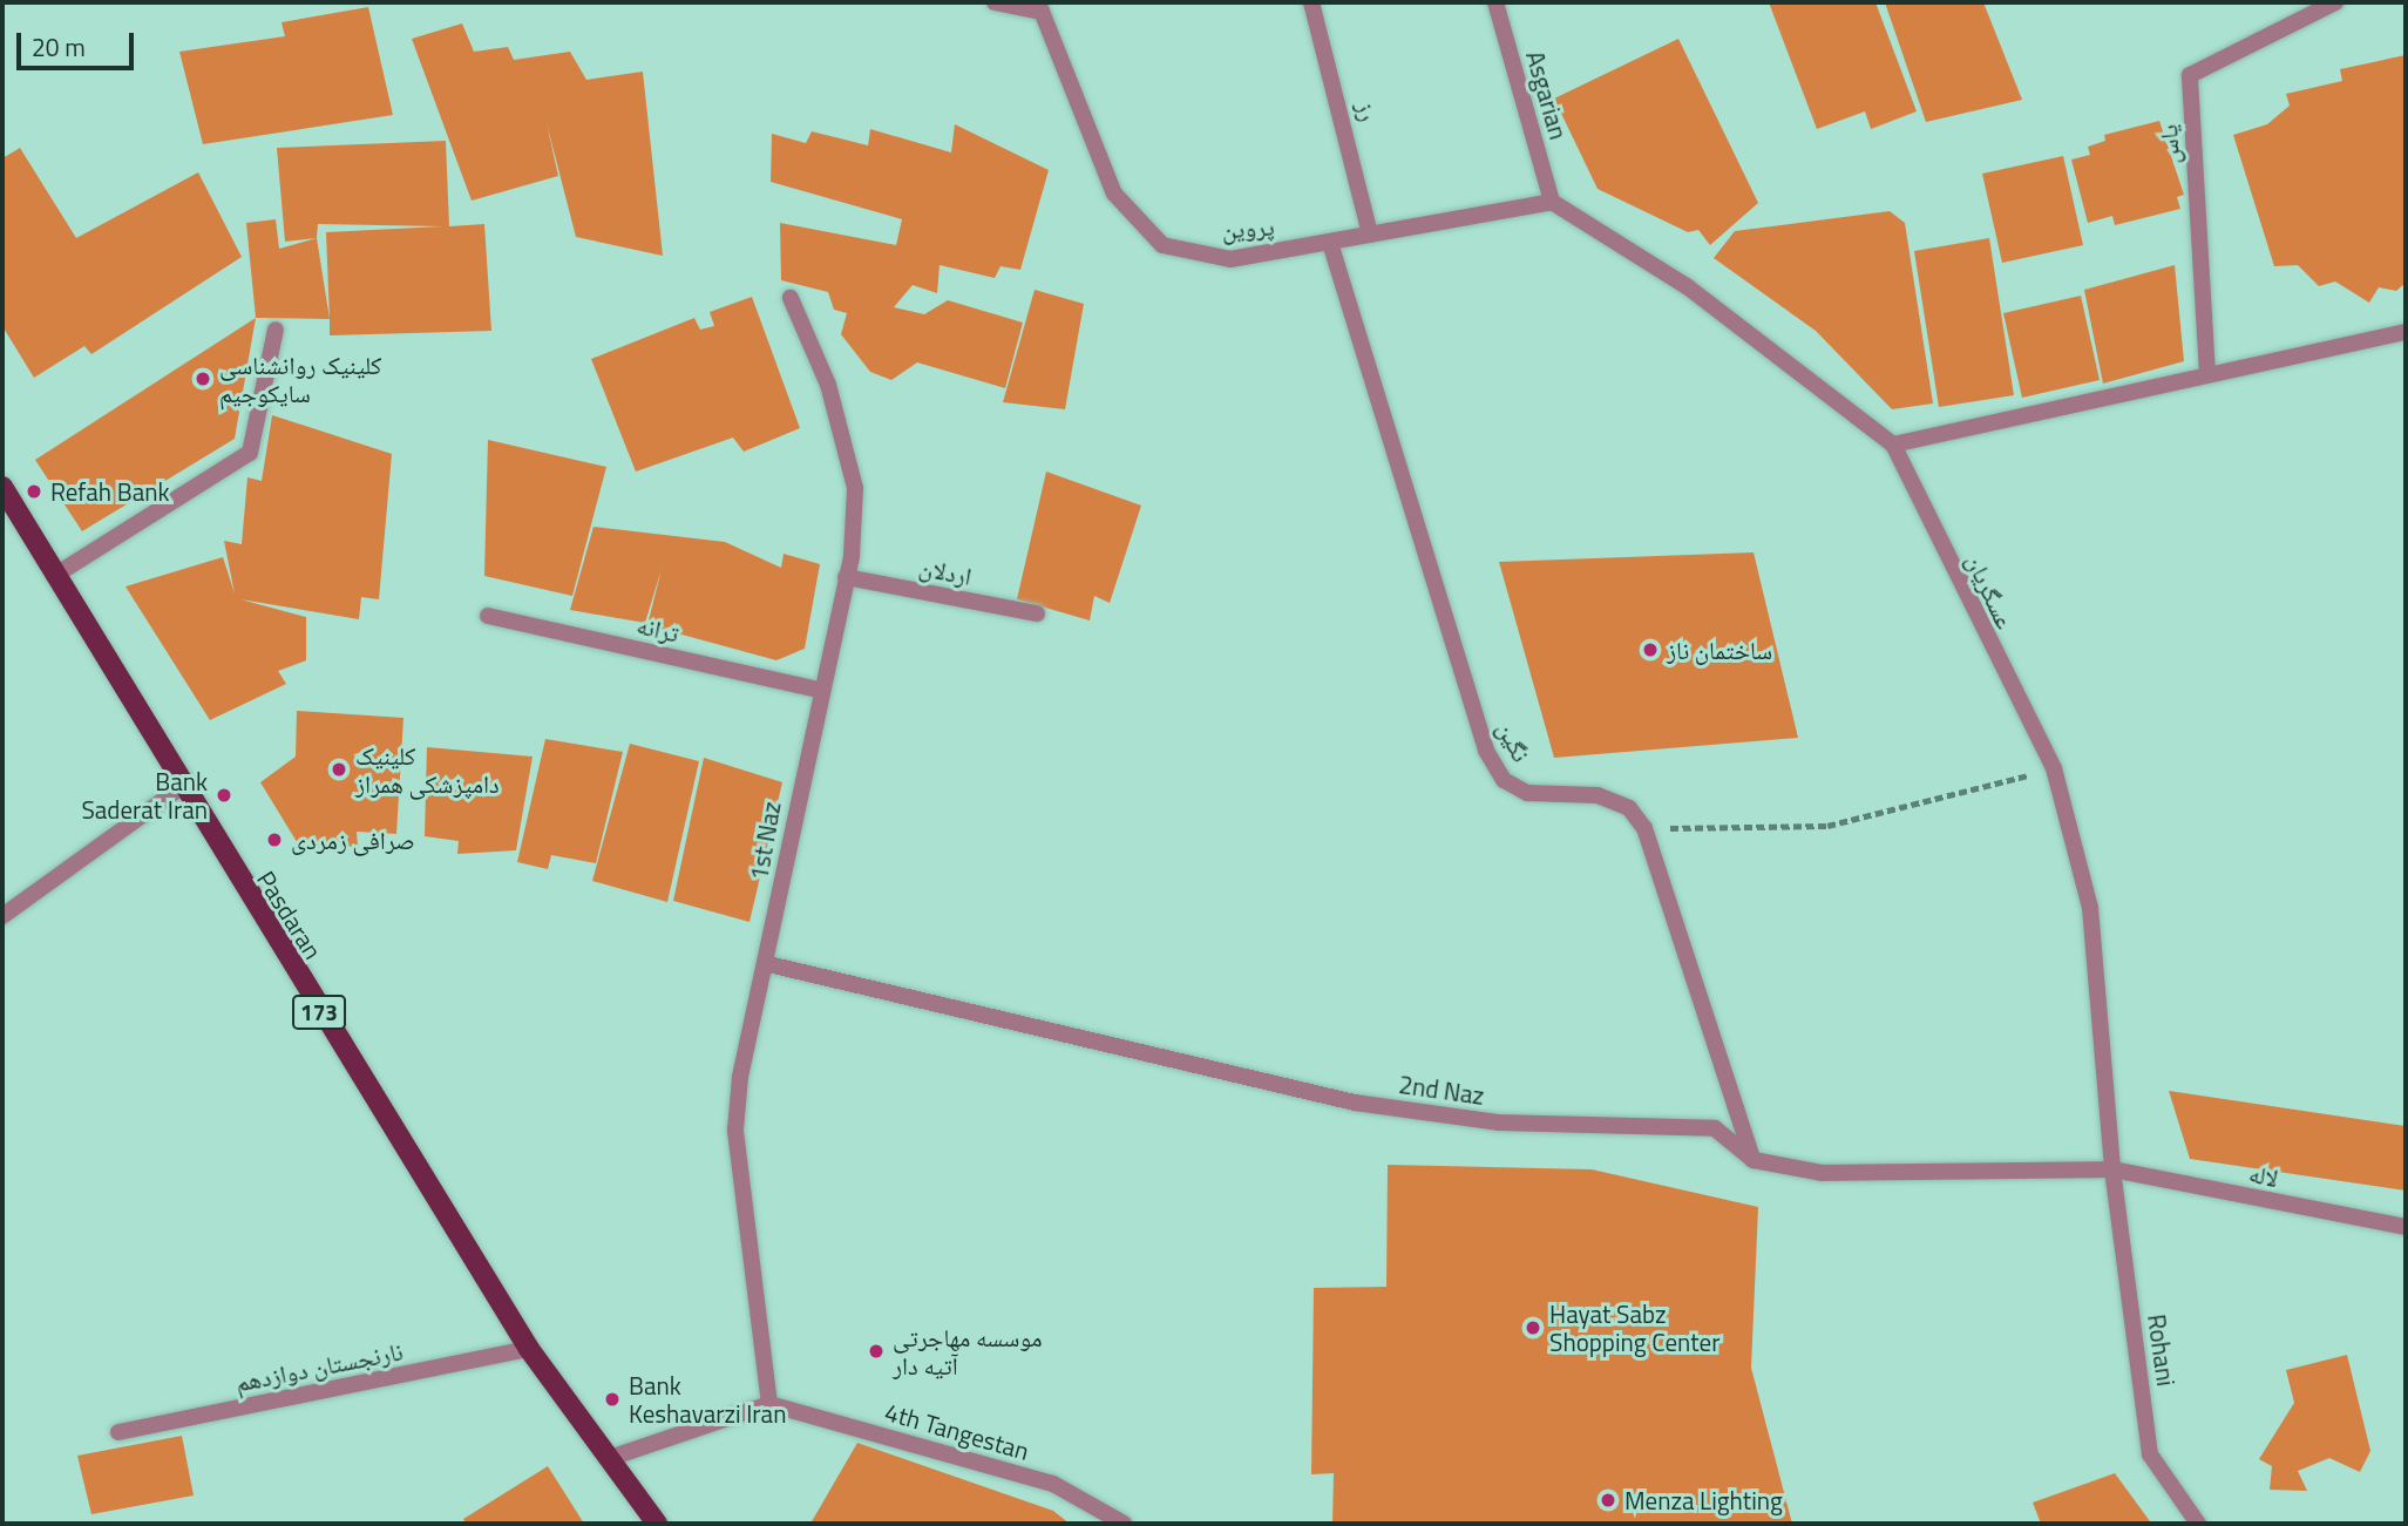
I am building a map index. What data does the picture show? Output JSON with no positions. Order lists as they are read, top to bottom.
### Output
{
  "streets": {
    "main road": ["Pasdaran", "173"],
    "street": [
      "Asgarian",
      "رز",
      "یاس",
      "پروین",
      "اردلان",
      "عسگریان",
      "ترانه",
      "نگین",
      "1st Naz",
      "2nd Naz",
      "لاله",
      "Rohani",
      "نارنجستان دوازدهم",
      "4th Tangestan"
    ]
  },
  "crossings": [
    ["Asgarian", "پروین"],
    ["Asgarian", "عسگریان"],
    ["رز", "پروین"],
    ["پروین", "عسگریان"],
    ["پروین", "نگین"],
    ["اردلان", "1st Naz"],
    ["عسگریان", "2nd Naz"],
    ["عسگریان", "لاله"],
    ["عسگریان", "Rohani"],
    ["ترانه", "1st Naz"],
    ["1st Naz", "2nd Naz"],
    ["1st Naz", "4th Tangestan"],
    ["Pasdaran", "نارنجستان دوازدهم"],
    ["2nd Naz", "لاله"],
    ["2nd Naz", "Rohani"],
    ["لاله", "Rohani"]
  ],
  "places": [
    "کلینیک روانشناسی سایکوجیم",
    "Refah Bank",
    "ساختمان ناز",
    "کلینیک دامپزشکی همراز",
    "Bank Saderat Iran",
    "صرافی زمردی",
    "Hayat Sabz Shopping Center",
    "موسسه مهاجرتی آتیه دار",
    "Bank Keshavarzi Iran",
    "Menza Lighting"
  ],
  "scale_bar": "20 m"
}
